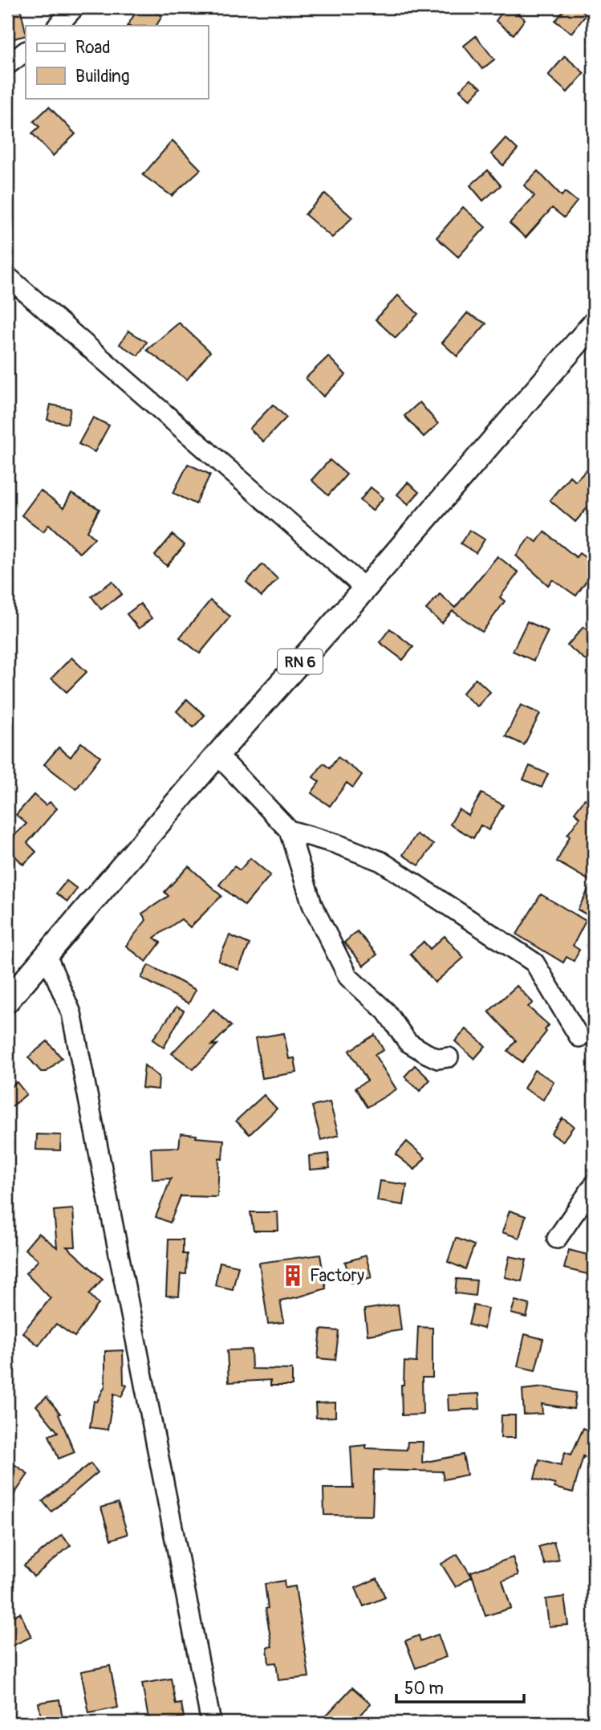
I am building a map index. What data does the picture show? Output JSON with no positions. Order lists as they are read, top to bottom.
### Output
{
  "streets": {
    "main road": ["RN 6"]
  },
  "places": {
    "building": ["Factory"]
  },
  "legend": ["Road", "Building"],
  "scale_bar": "50 m"
}
